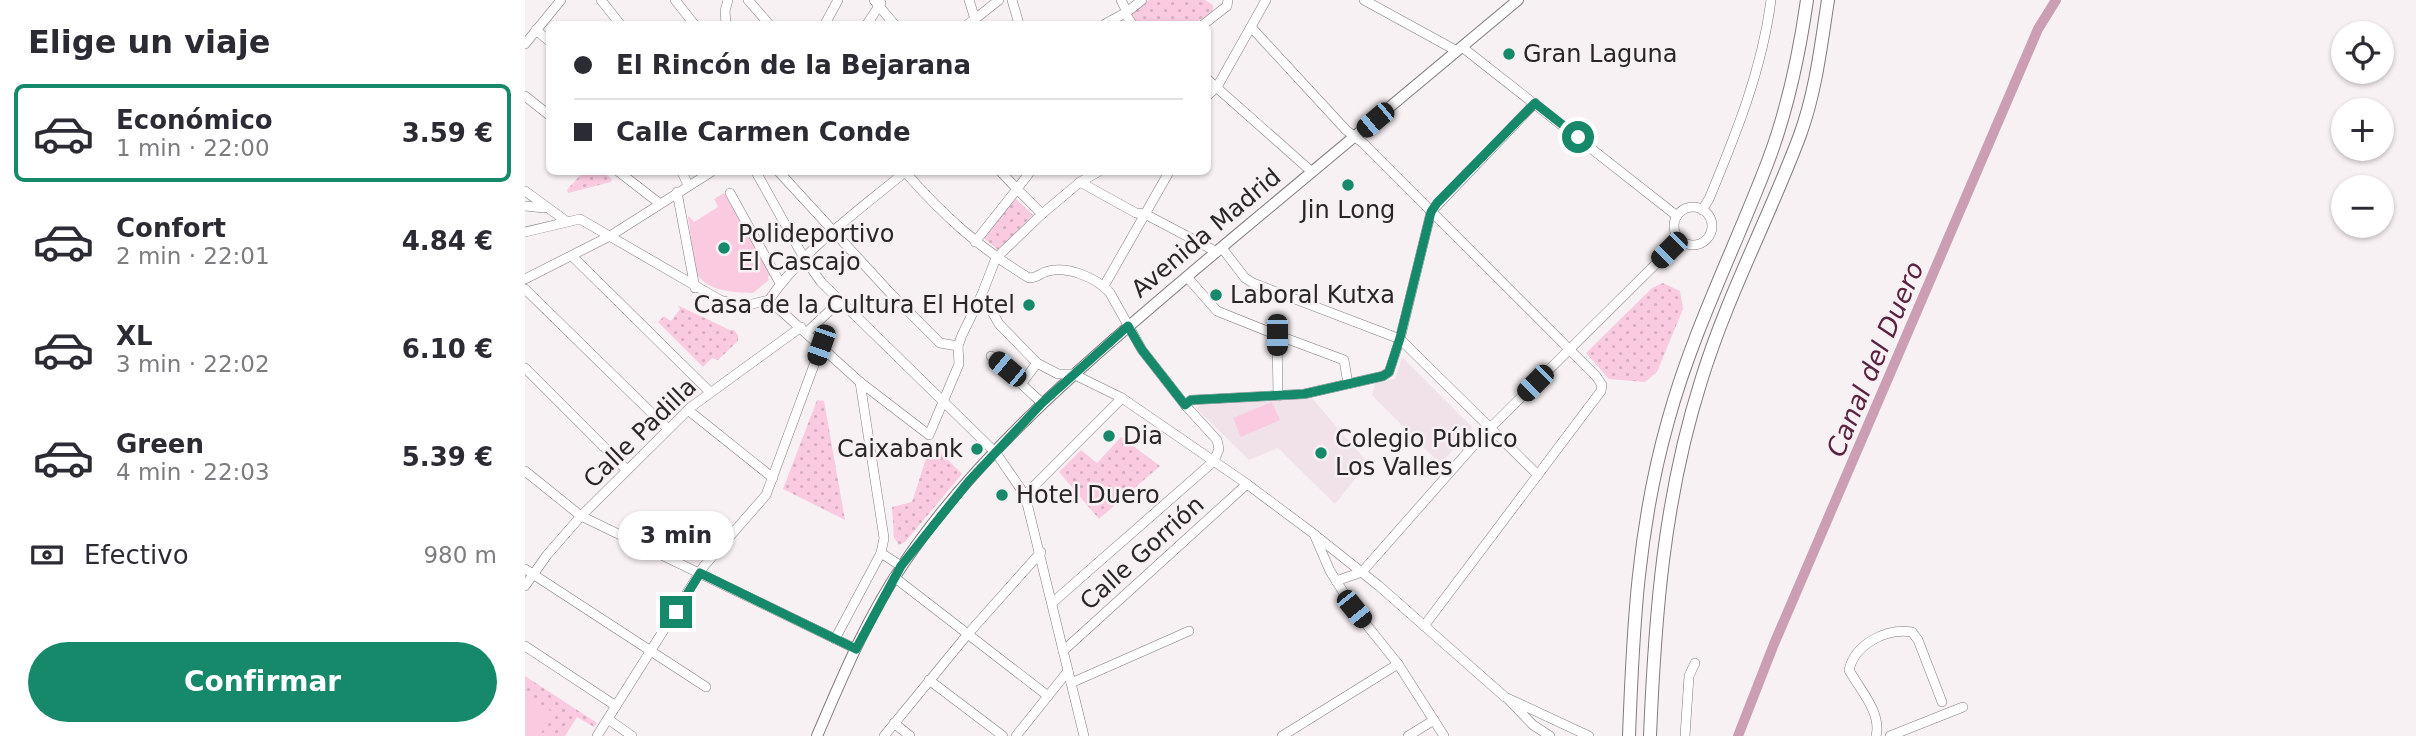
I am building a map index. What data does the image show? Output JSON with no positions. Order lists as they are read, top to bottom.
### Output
{
  "streets": {
    "main road": ["Avenida Madrid"],
    "street": ["Calle Padilla", "Calle Gorrión"]
  },
  "water": ["Canal del Duero"],
  "places": [
    "Gran Laguna",
    "Jin Long",
    "Polideportivo El Cascajo",
    "Laboral Kutxa",
    "Casa de la Cultura El Hotel",
    "Dia",
    "Caixabank",
    "Colegio Público Los Valles",
    "Hotel Duero"
  ],
  "page": {
    "heading": "Elige un viaje",
    "map_buttons": ["+", "−"],
    "banner": ["El Rincón de la Bejarana", "Calle Carmen Conde"],
    "list": [
      {
        "name": "Económico",
        "note": "1 min · 22:00",
        "value": "3.59 €"
      },
      {
        "name": "Confort",
        "note": "2 min · 22:01",
        "value": "4.84 €"
      },
      {
        "name": "XL",
        "note": "3 min · 22:02",
        "value": "6.10 €"
      },
      {
        "name": "Green",
        "note": "4 min · 22:03",
        "value": "5.39 €"
      }
    ],
    "bubble": "3 min",
    "pay": ["Efectivo", "980 m"],
    "buttons": "Confirmar"
  }
}
